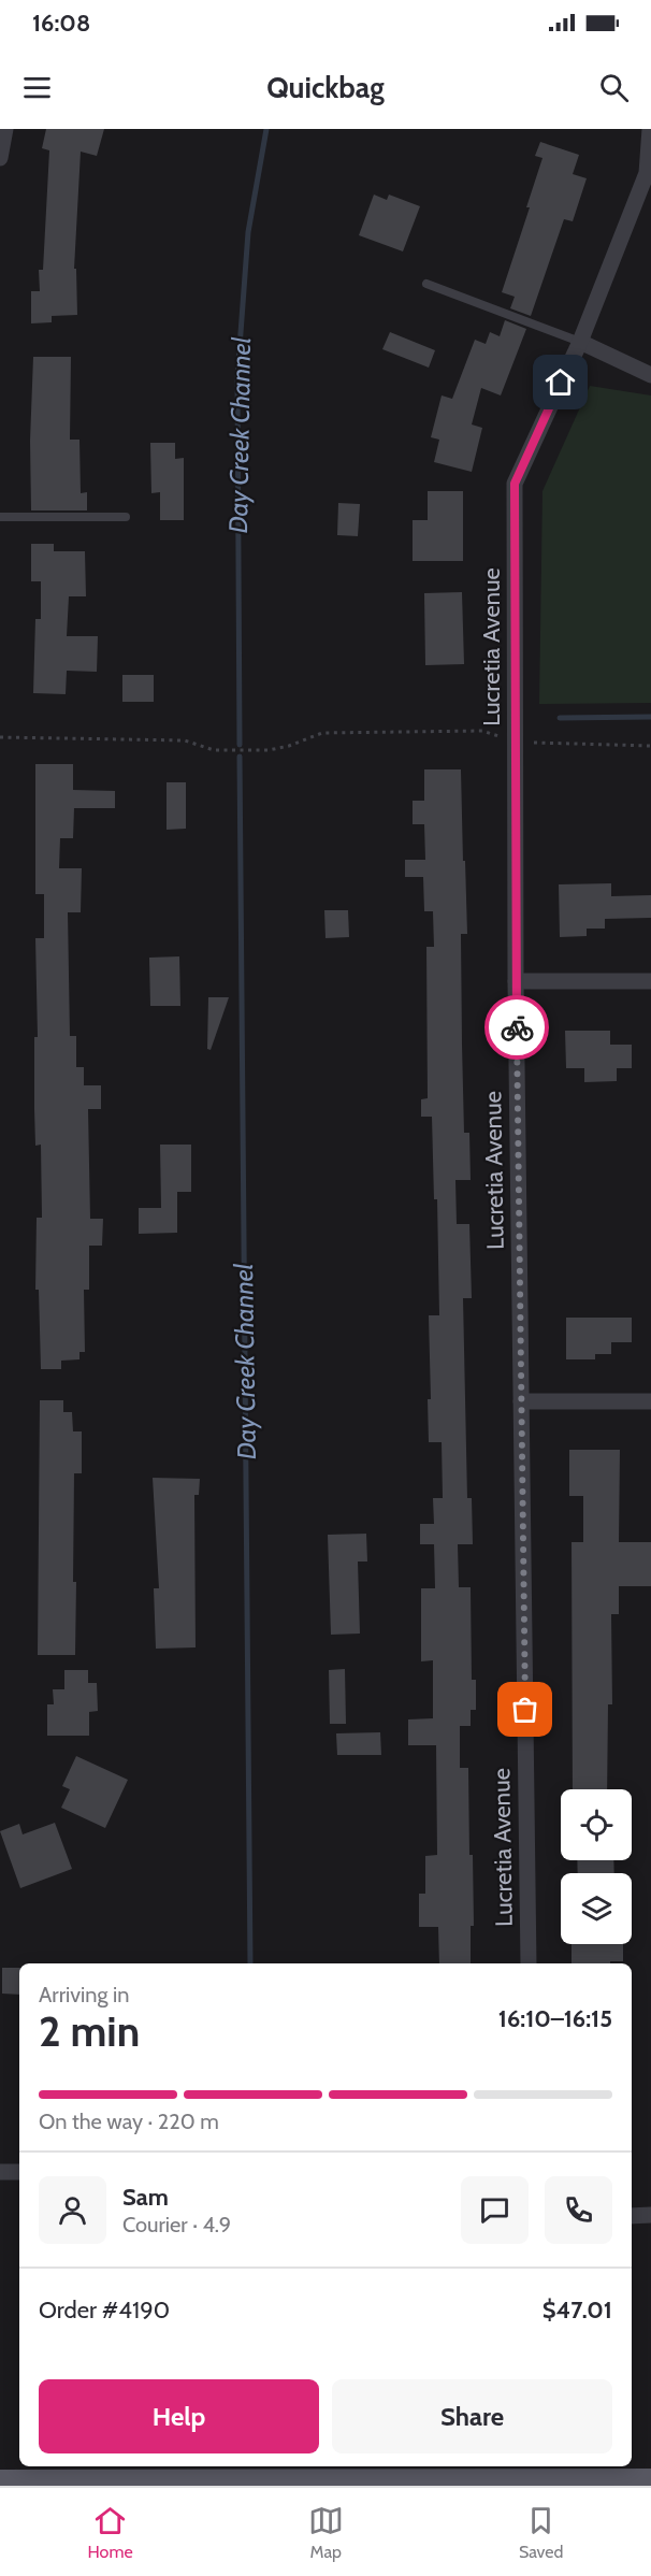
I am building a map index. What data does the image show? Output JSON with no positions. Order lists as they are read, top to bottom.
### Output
{
  "streets": {
    "street": ["Lucretia Avenue"]
  },
  "water": ["Day Creek Channel"],
  "page": {
    "status": "16:08",
    "header": "Quickbag",
    "heading": ["2 min", "Arriving in", "16:10–16:15"],
    "panel": [
      "Sam",
      "Courier · 4.9",
      "Order #4190",
      "$47.01"
    ],
    "bar": "On the way · 220 m",
    "buttons": ["Help", "Share"],
    "tabs": ["Home", "Map", "Saved"]
  }
}
